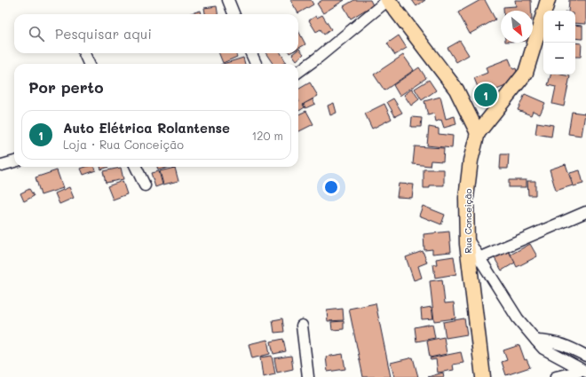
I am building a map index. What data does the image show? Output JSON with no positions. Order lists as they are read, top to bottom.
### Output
{
  "streets": {
    "main road": ["Rua Conceição"]
  },
  "north": "bottom right",
  "page": {
    "map_buttons": ["+", "−"],
    "search": "Pesquisar aqui",
    "heading": "Por perto",
    "pins": "1",
    "list": [
      {
        "mark": "1",
        "name": "Auto Elétrica Rolantense",
        "note": "Loja · Rua Conceição",
        "value": "120 m"
      }
    ]
  }
}
